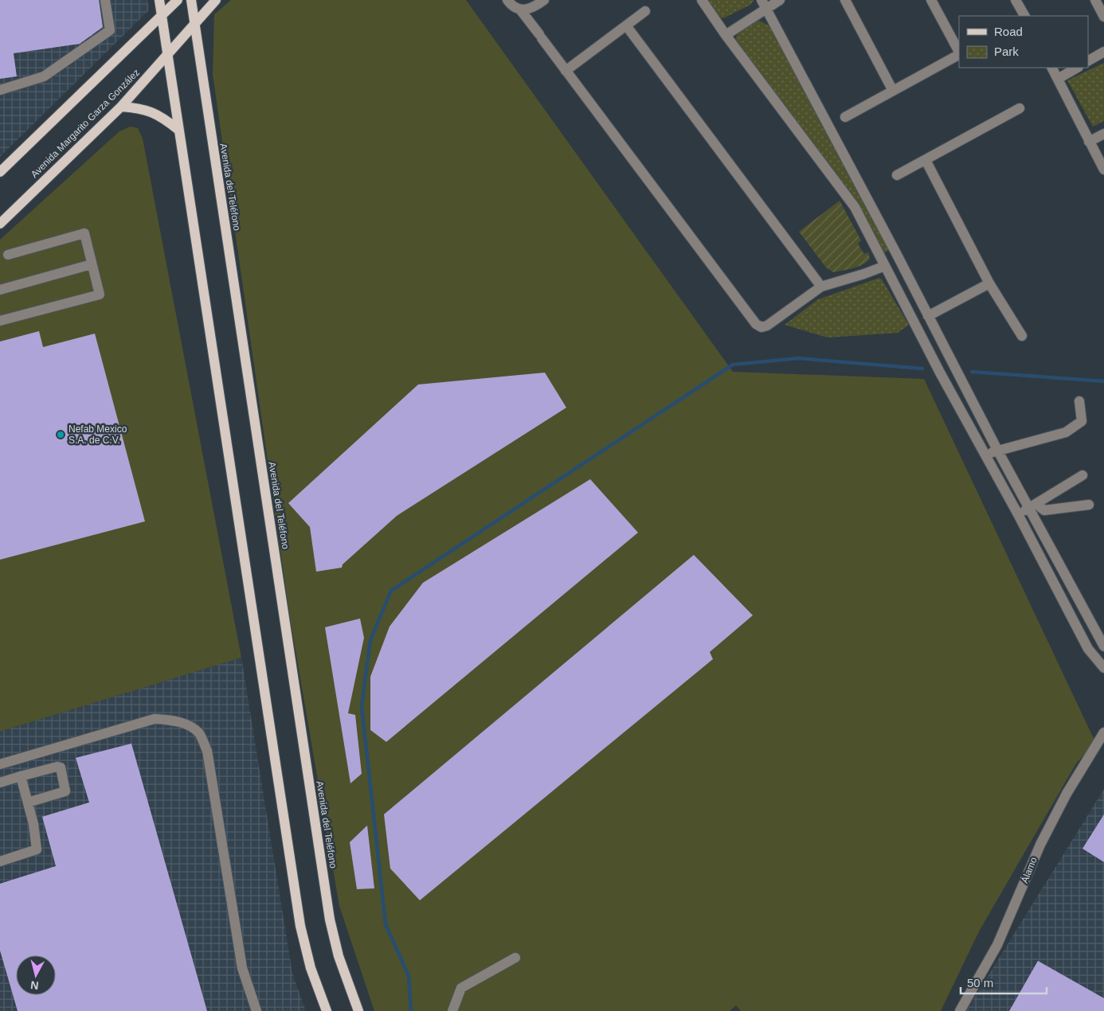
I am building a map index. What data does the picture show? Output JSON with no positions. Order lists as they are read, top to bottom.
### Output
{
  "streets": {
    "main road": ["Avenida Margarito Garza González", "Avenida del Teléfono"],
    "street": ["Álamo"]
  },
  "crossings": [
    ["Avenida Margarito Garza González", "Avenida del Teléfono"]
  ],
  "places": ["Nefab Mexico S.A. de C.V."],
  "legend": ["Road", "Park"],
  "scale_bar": "50 m",
  "north": "bottom"
}
